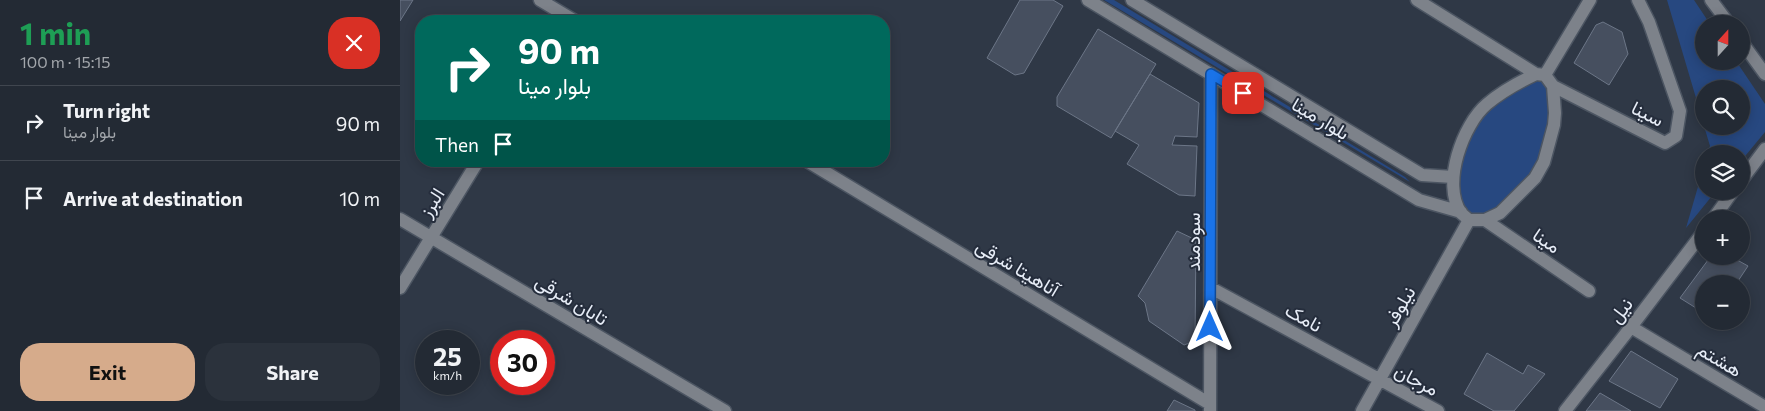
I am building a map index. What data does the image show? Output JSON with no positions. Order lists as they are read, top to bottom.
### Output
{
  "streets": {
    "street": [
      "سینا",
      "بلوار مینا",
      "البرز",
      "مینا",
      "سودمند",
      "آناهیتا شرقی",
      "تابان شرقی",
      "نیلوفر",
      "نیل",
      "نامک",
      "هشتم",
      "مرجان"
    ]
  },
  "crossings": [
    ["بلوار مینا", "مینا"],
    ["بلوار مینا", "سودمند"],
    ["بلوار مینا", "نیلوفر"],
    ["البرز", "تابان شرقی"],
    ["سودمند", "آناهیتا شرقی"],
    ["سودمند", "نامک"],
    ["نیلوفر", "نامک"],
    ["نیلوفر", "مرجان"],
    ["نیل", "هشتم"],
    ["نامک", "مرجان"]
  ],
  "north": "top",
  "page": {
    "heading": ["1 min", "100 m · 15:15"],
    "map_buttons": ["+", "−"],
    "turn": ["90 m", "بلوار مینا"],
    "list": [
      {
        "name": "Turn right",
        "note": "بلوار مینا",
        "value": "90 m"
      },
      {
        "name": "Arrive at destination",
        "value": "10 m"
      }
    ],
    "then": "Then",
    "speed": "25 km/h",
    "limit": "30",
    "buttons": ["Exit", "Share"]
  }
}
